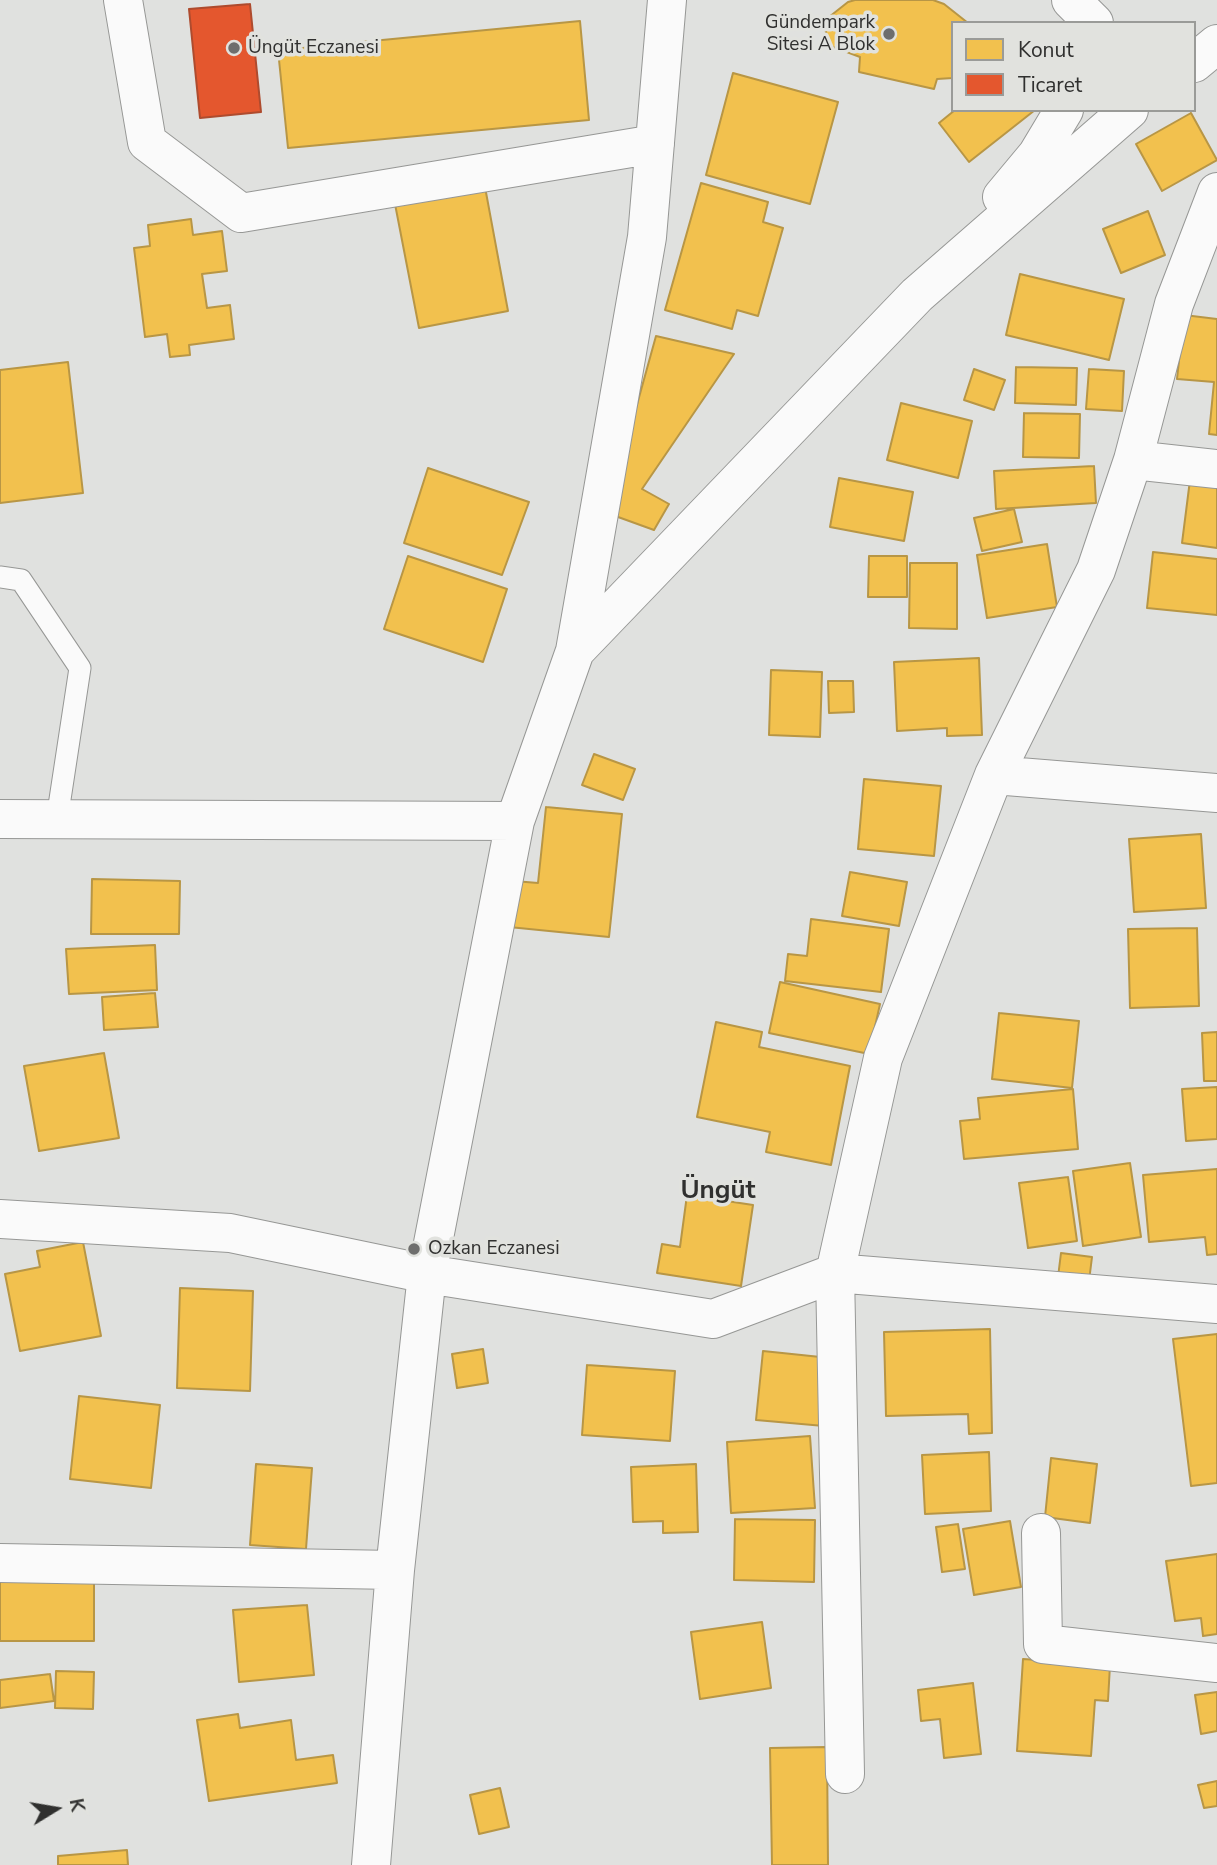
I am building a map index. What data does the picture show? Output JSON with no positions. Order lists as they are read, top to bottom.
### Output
{
  "districts": ["Üngüt"],
  "places": ["Gündempark Sitesi A Blok", "Üngüt Eczanesi", "Ozkan Eczanesi"],
  "legend": ["Konut", "Ticaret"],
  "north": "right"
}
